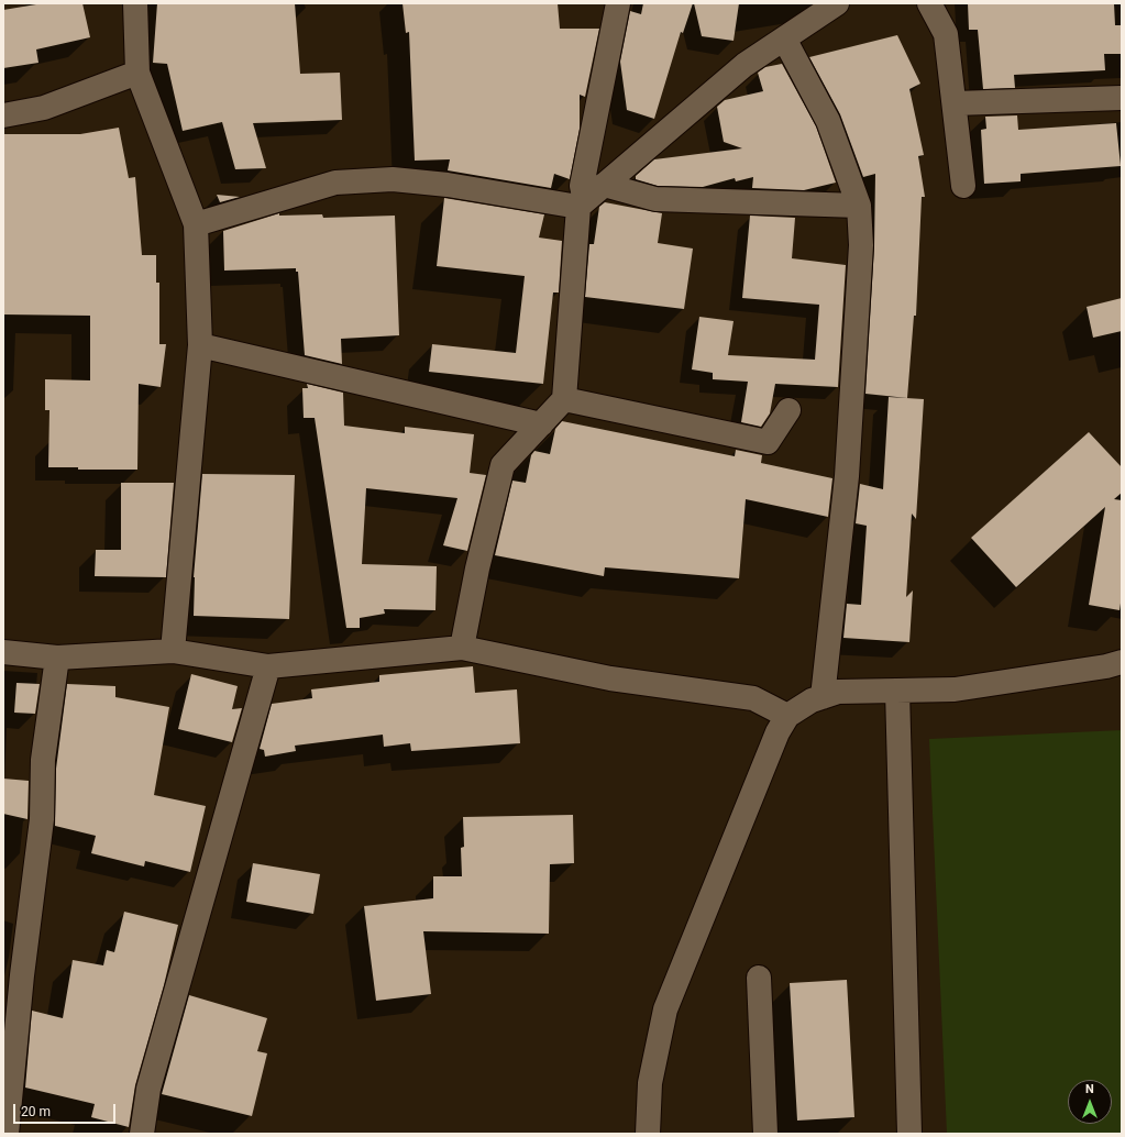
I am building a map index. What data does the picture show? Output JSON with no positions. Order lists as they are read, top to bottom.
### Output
{
  "scale_bar": "20 m",
  "north": "top"
}
